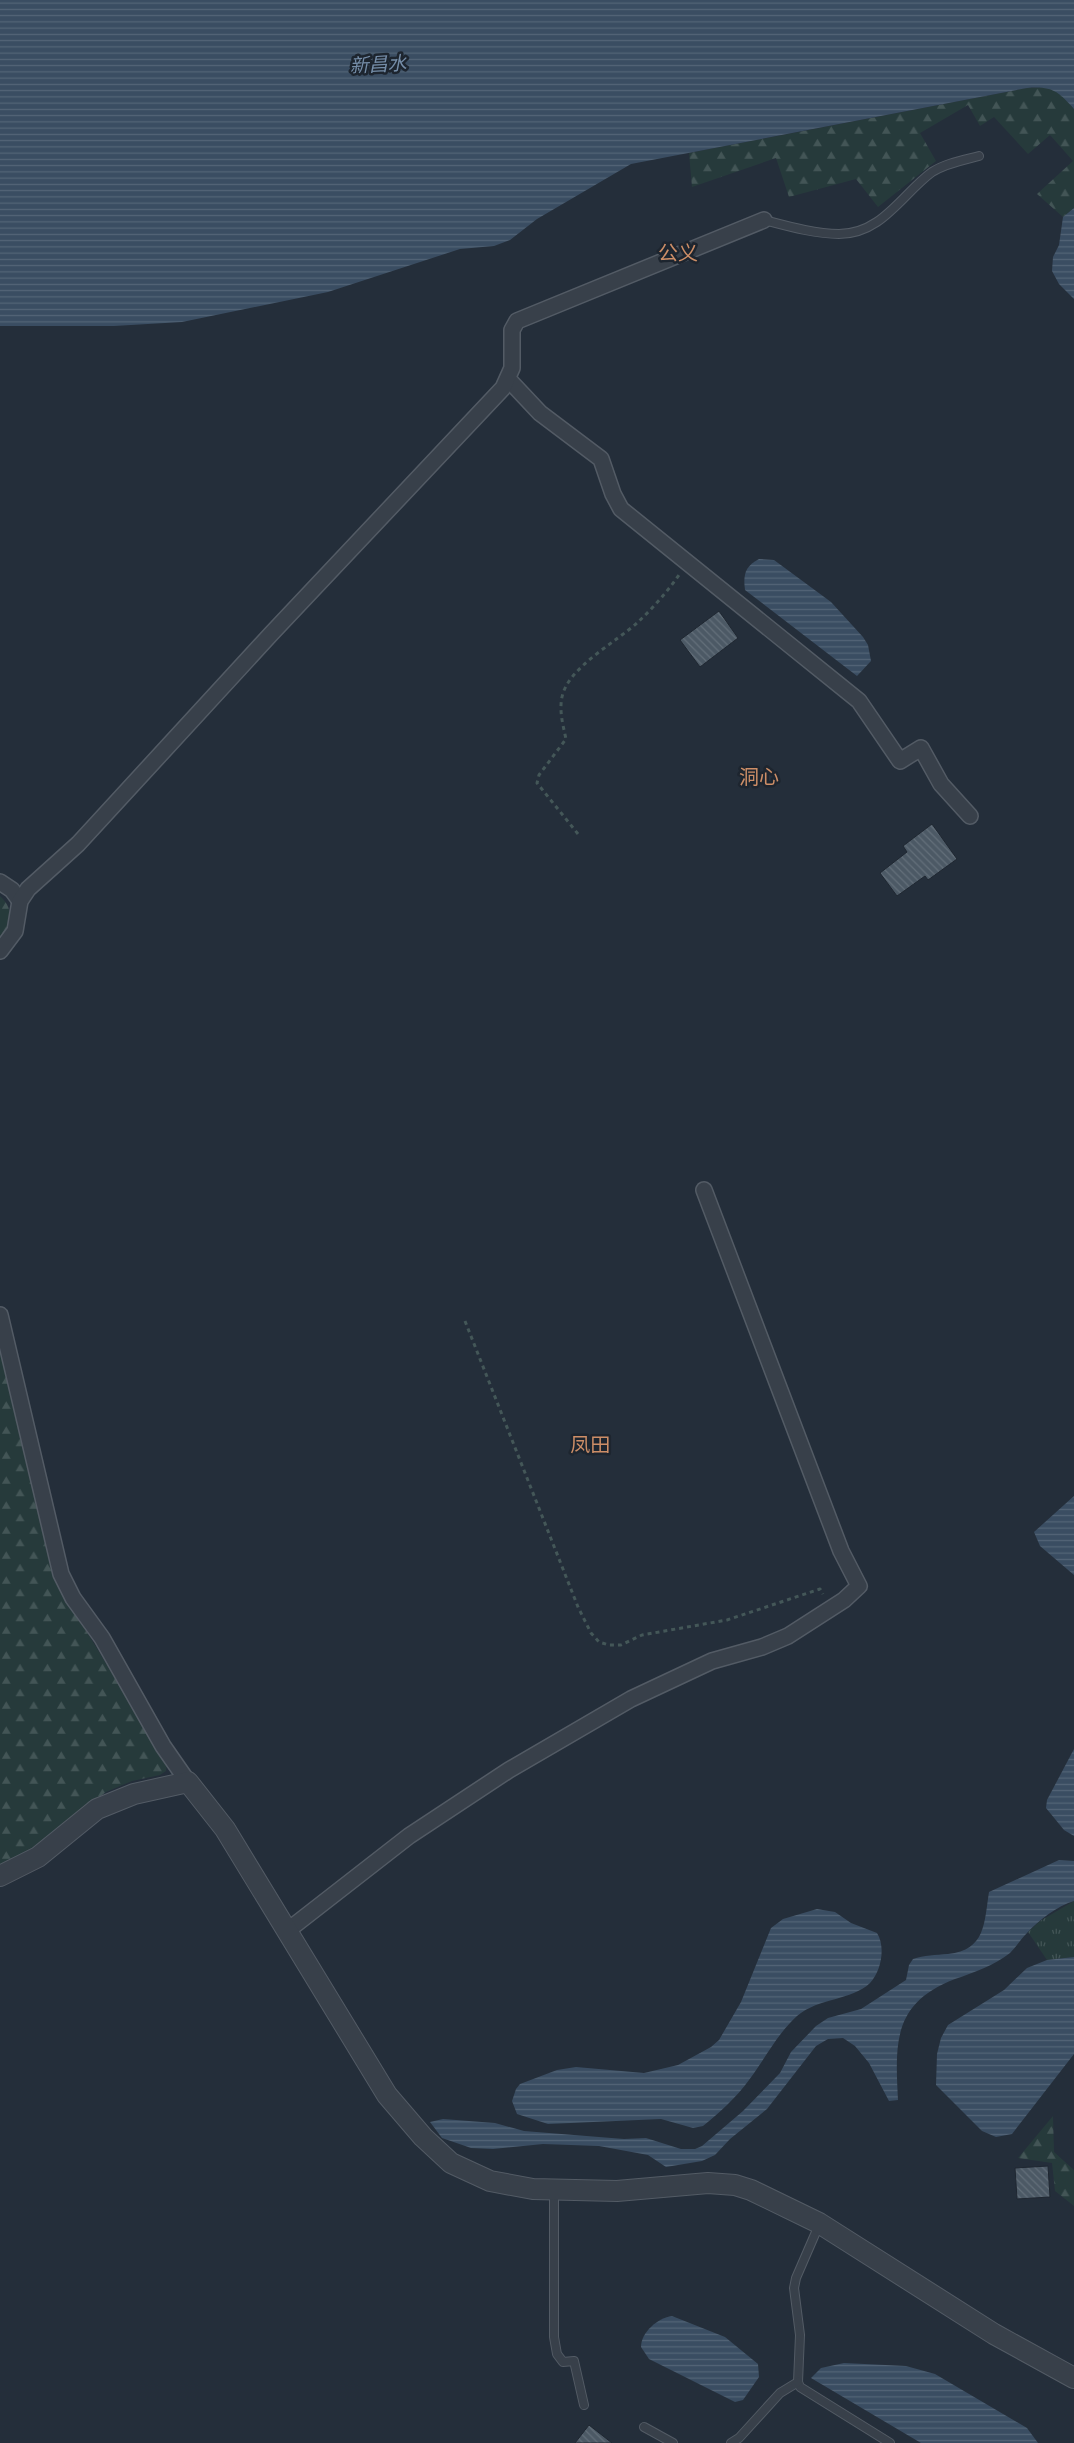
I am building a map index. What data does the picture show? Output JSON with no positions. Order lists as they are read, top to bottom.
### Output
{
  "districts": ["公义", "洞心", "凤田"],
  "water": ["新昌水"]
}
